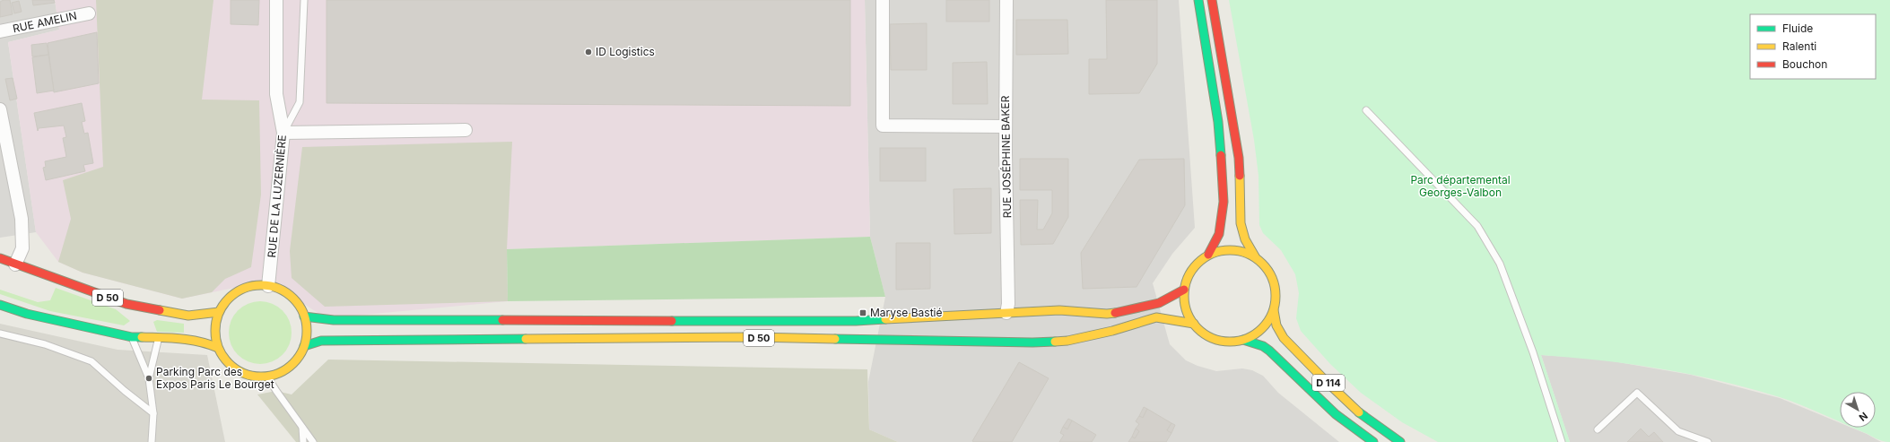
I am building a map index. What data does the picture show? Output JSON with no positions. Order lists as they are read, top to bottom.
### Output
{
  "streets": {
    "main road": ["D 50", "D 114"],
    "street": ["RUE AMELIN", "RUE JOSÉPHINE BAKER", "RUE DE LA LUZERNIÈRE"]
  },
  "crossings": [
    ["RUE JOSÉPHINE BAKER", "D 50"],
    ["RUE DE LA LUZERNIÈRE", "D 50"],
    ["D 50", "D 114"]
  ],
  "parks": ["Parc départemental Georges-Valbon"],
  "places": {
    "other": ["ID Logistics", "Parking Parc des Expos Paris Le Bourget"],
    "transit": ["Maryse Bastié"]
  },
  "legend": ["Fluide", "Ralenti", "Bouchon"],
  "north": "bottom right"
}
